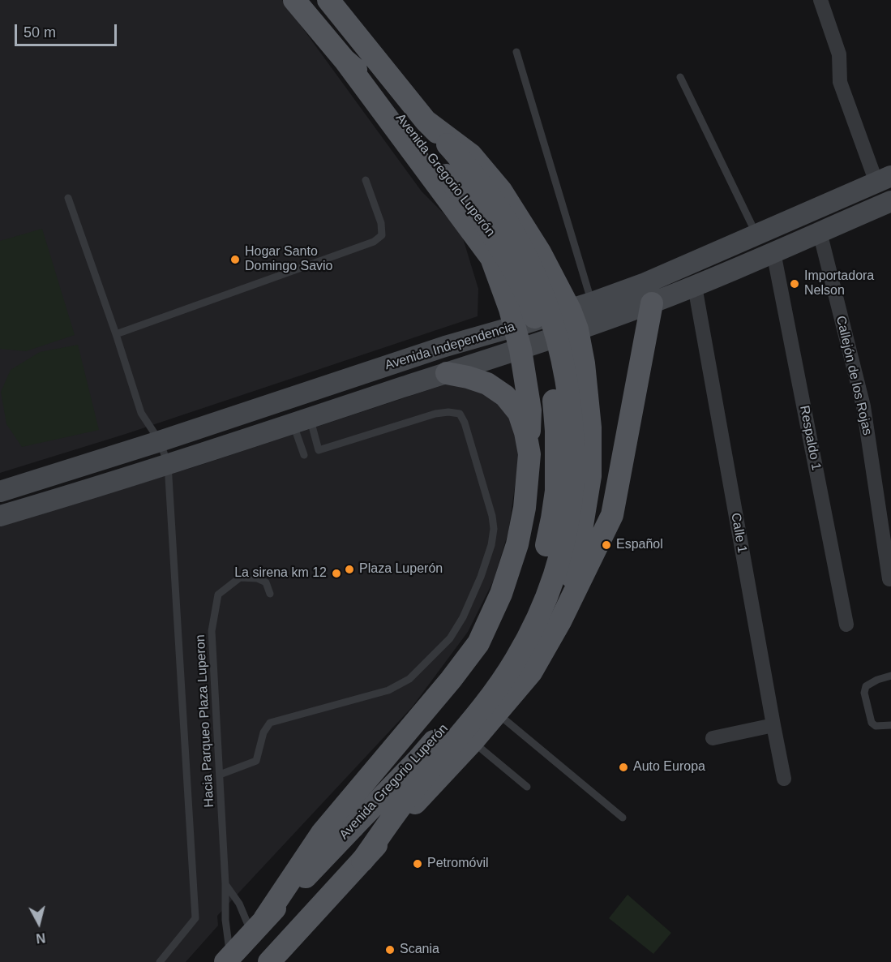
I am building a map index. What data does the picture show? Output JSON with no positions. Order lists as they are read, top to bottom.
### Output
{
  "streets": {
    "main road": ["Avenida Gregorio Luperón", "Avenida Independencia"],
    "street": ["Callejón de los Rojas", "Respaldo 1", "Calle 1"],
    "lane": ["Hacia Parqueo Plaza Luperon"]
  },
  "crossings": [
    ["Avenida Gregorio Luperón", "Hacia Parqueo Plaza Luperon"],
    ["Avenida Independencia", "Callejón de los Rojas"],
    ["Avenida Independencia", "Respaldo 1"],
    ["Avenida Independencia", "Calle 1"]
  ],
  "places": [
    "Hogar Santo Domingo Savio",
    "Importadora Nelson",
    "Español",
    "Plaza Luperón",
    "La sirena km 12",
    "Auto Europa",
    "Petromóvil",
    "Scania"
  ],
  "scale_bar": "50 m",
  "north": "bottom"
}
